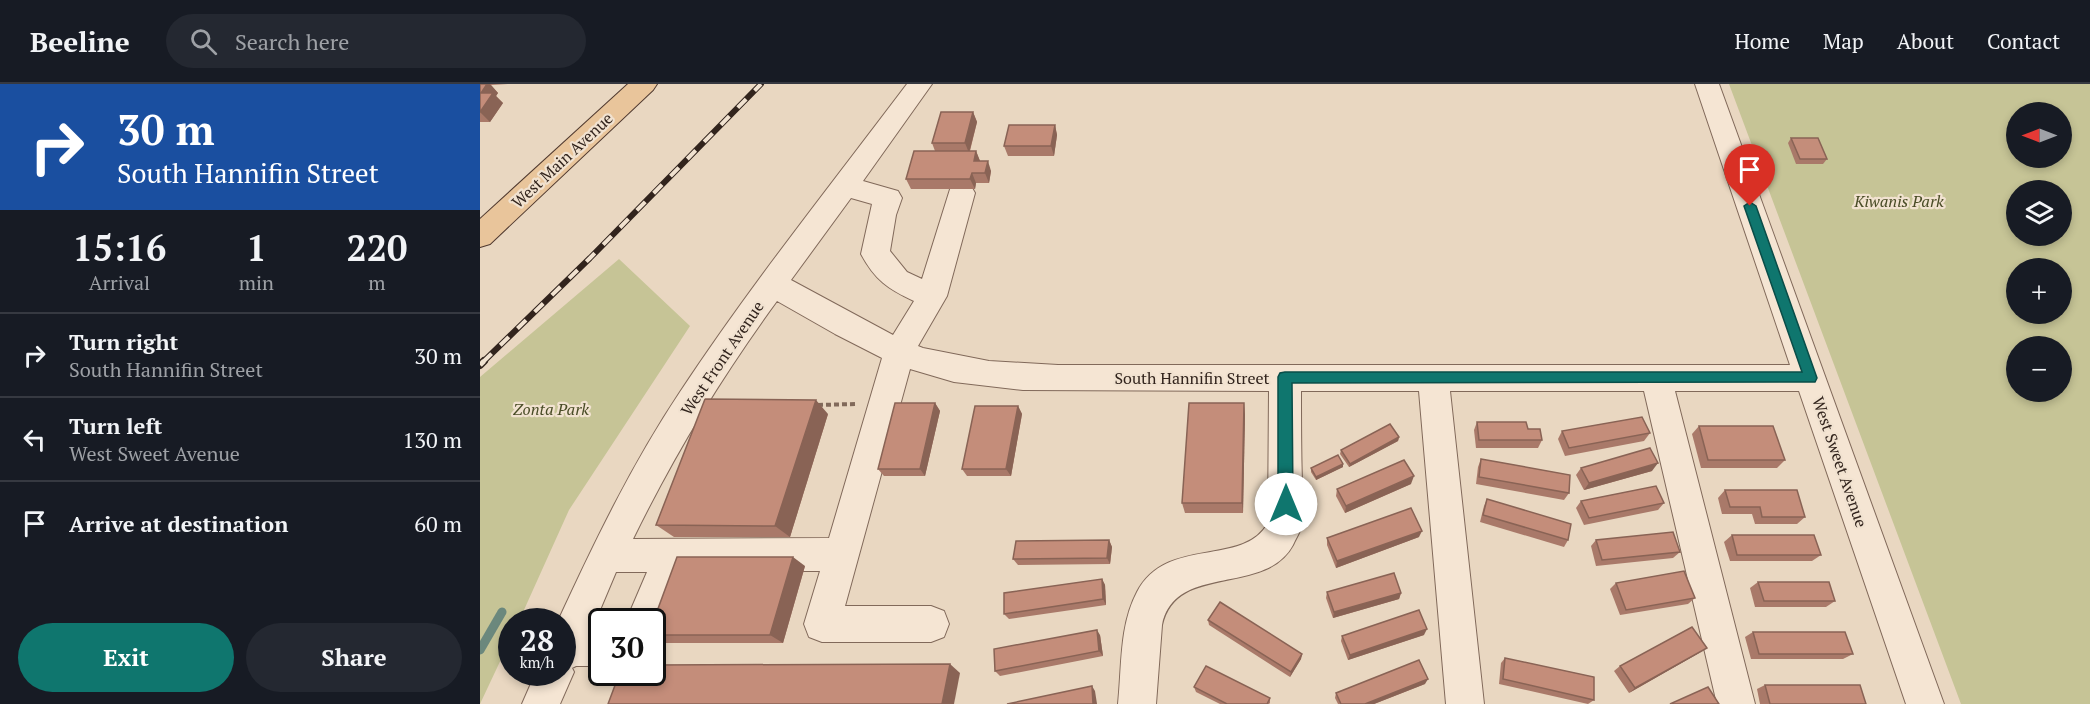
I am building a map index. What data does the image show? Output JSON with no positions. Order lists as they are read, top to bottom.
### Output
{
  "streets": {
    "main road": ["West Main Avenue"],
    "street": ["West Front Avenue", "South Hannifin Street", "West Sweet Avenue"]
  },
  "crossings": [
    ["West Front Avenue", "South Hannifin Street"],
    ["South Hannifin Street", "West Sweet Avenue"]
  ],
  "parks": ["Kiwanis Park", "Zonta Park"],
  "north": "left",
  "page": {
    "header": "Beeline",
    "search": "Search here",
    "nav": [
      "Home",
      "Map",
      "About",
      "Contact"
    ],
    "turn": ["30 m", "South Hannifin Street"],
    "map_buttons": ["+", "−"],
    "eta": [
      "15:16",
      "Arrival",
      "1",
      "min",
      "220",
      "m"
    ],
    "list": [
      {
        "name": "Turn right",
        "note": "South Hannifin Street",
        "value": "30 m"
      },
      {
        "name": "Turn left",
        "note": "West Sweet Avenue",
        "value": "130 m"
      },
      {
        "name": "Arrive at destination",
        "value": "60 m"
      }
    ],
    "speed": "28 km/h",
    "limit": "30",
    "buttons": ["Exit", "Share"]
  }
}
